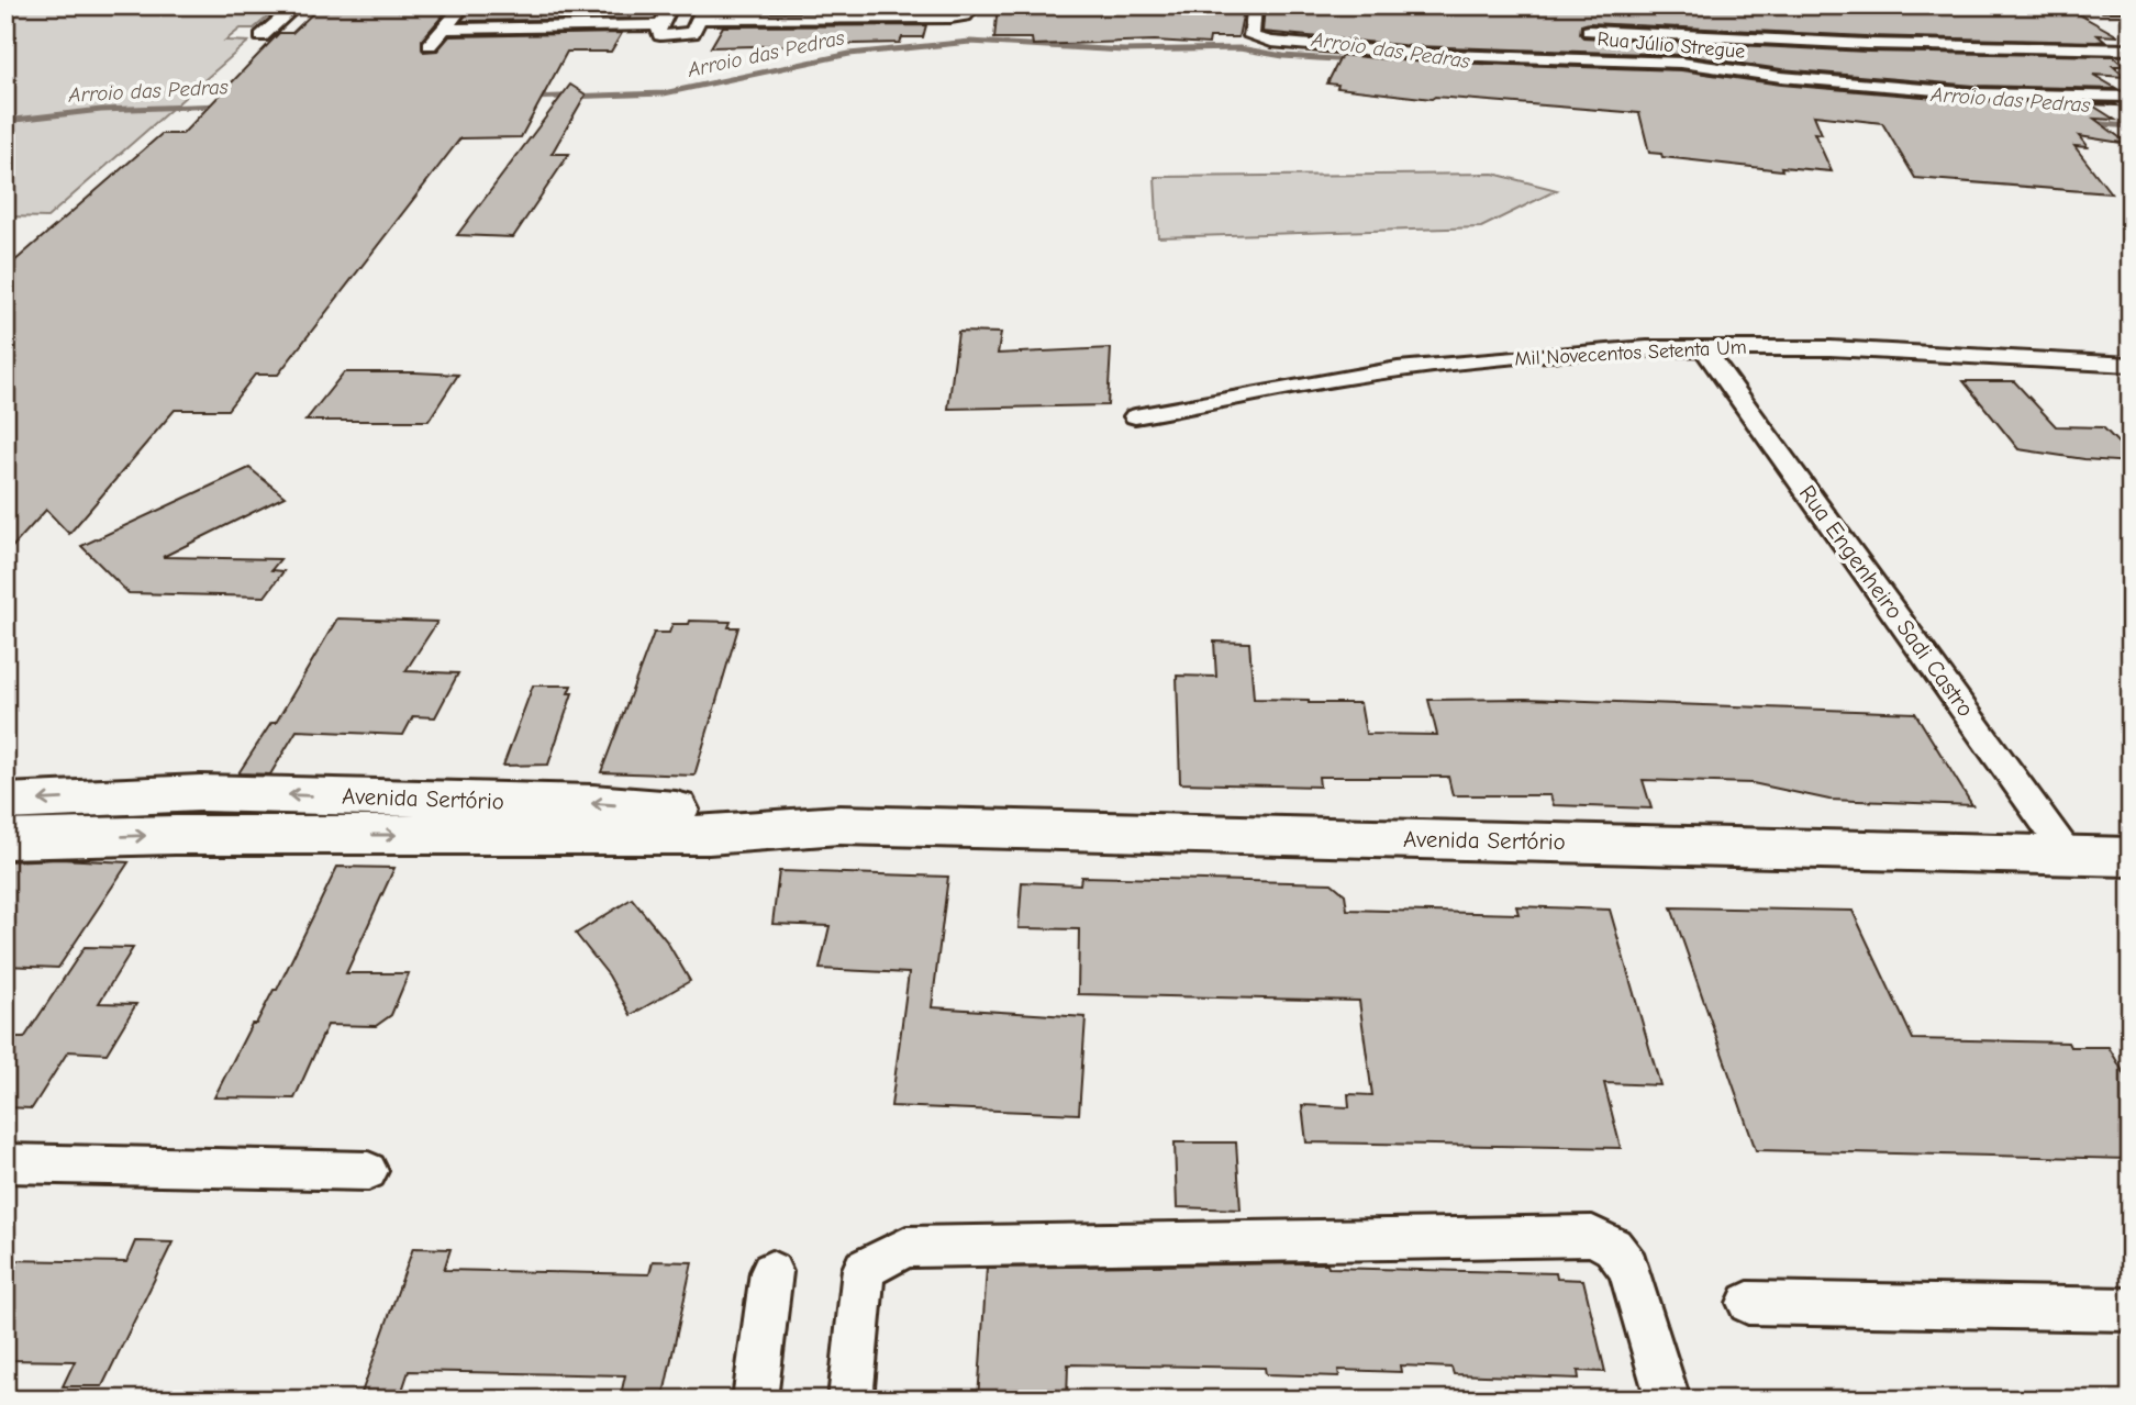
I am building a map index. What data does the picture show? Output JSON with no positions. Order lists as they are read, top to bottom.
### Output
{
  "streets": {
    "main road": ["Avenida Sertório"],
    "street": ["Rua Júlio Stregue", "Mil Novecentos Setenta Um", "Rua Engenheiro Sadi Castro"]
  },
  "crossings": [
    ["Mil Novecentos Setenta Um", "Rua Engenheiro Sadi Castro"],
    ["Rua Engenheiro Sadi Castro", "Avenida Sertório"]
  ],
  "water": ["Arroio das Pedras"]
}
